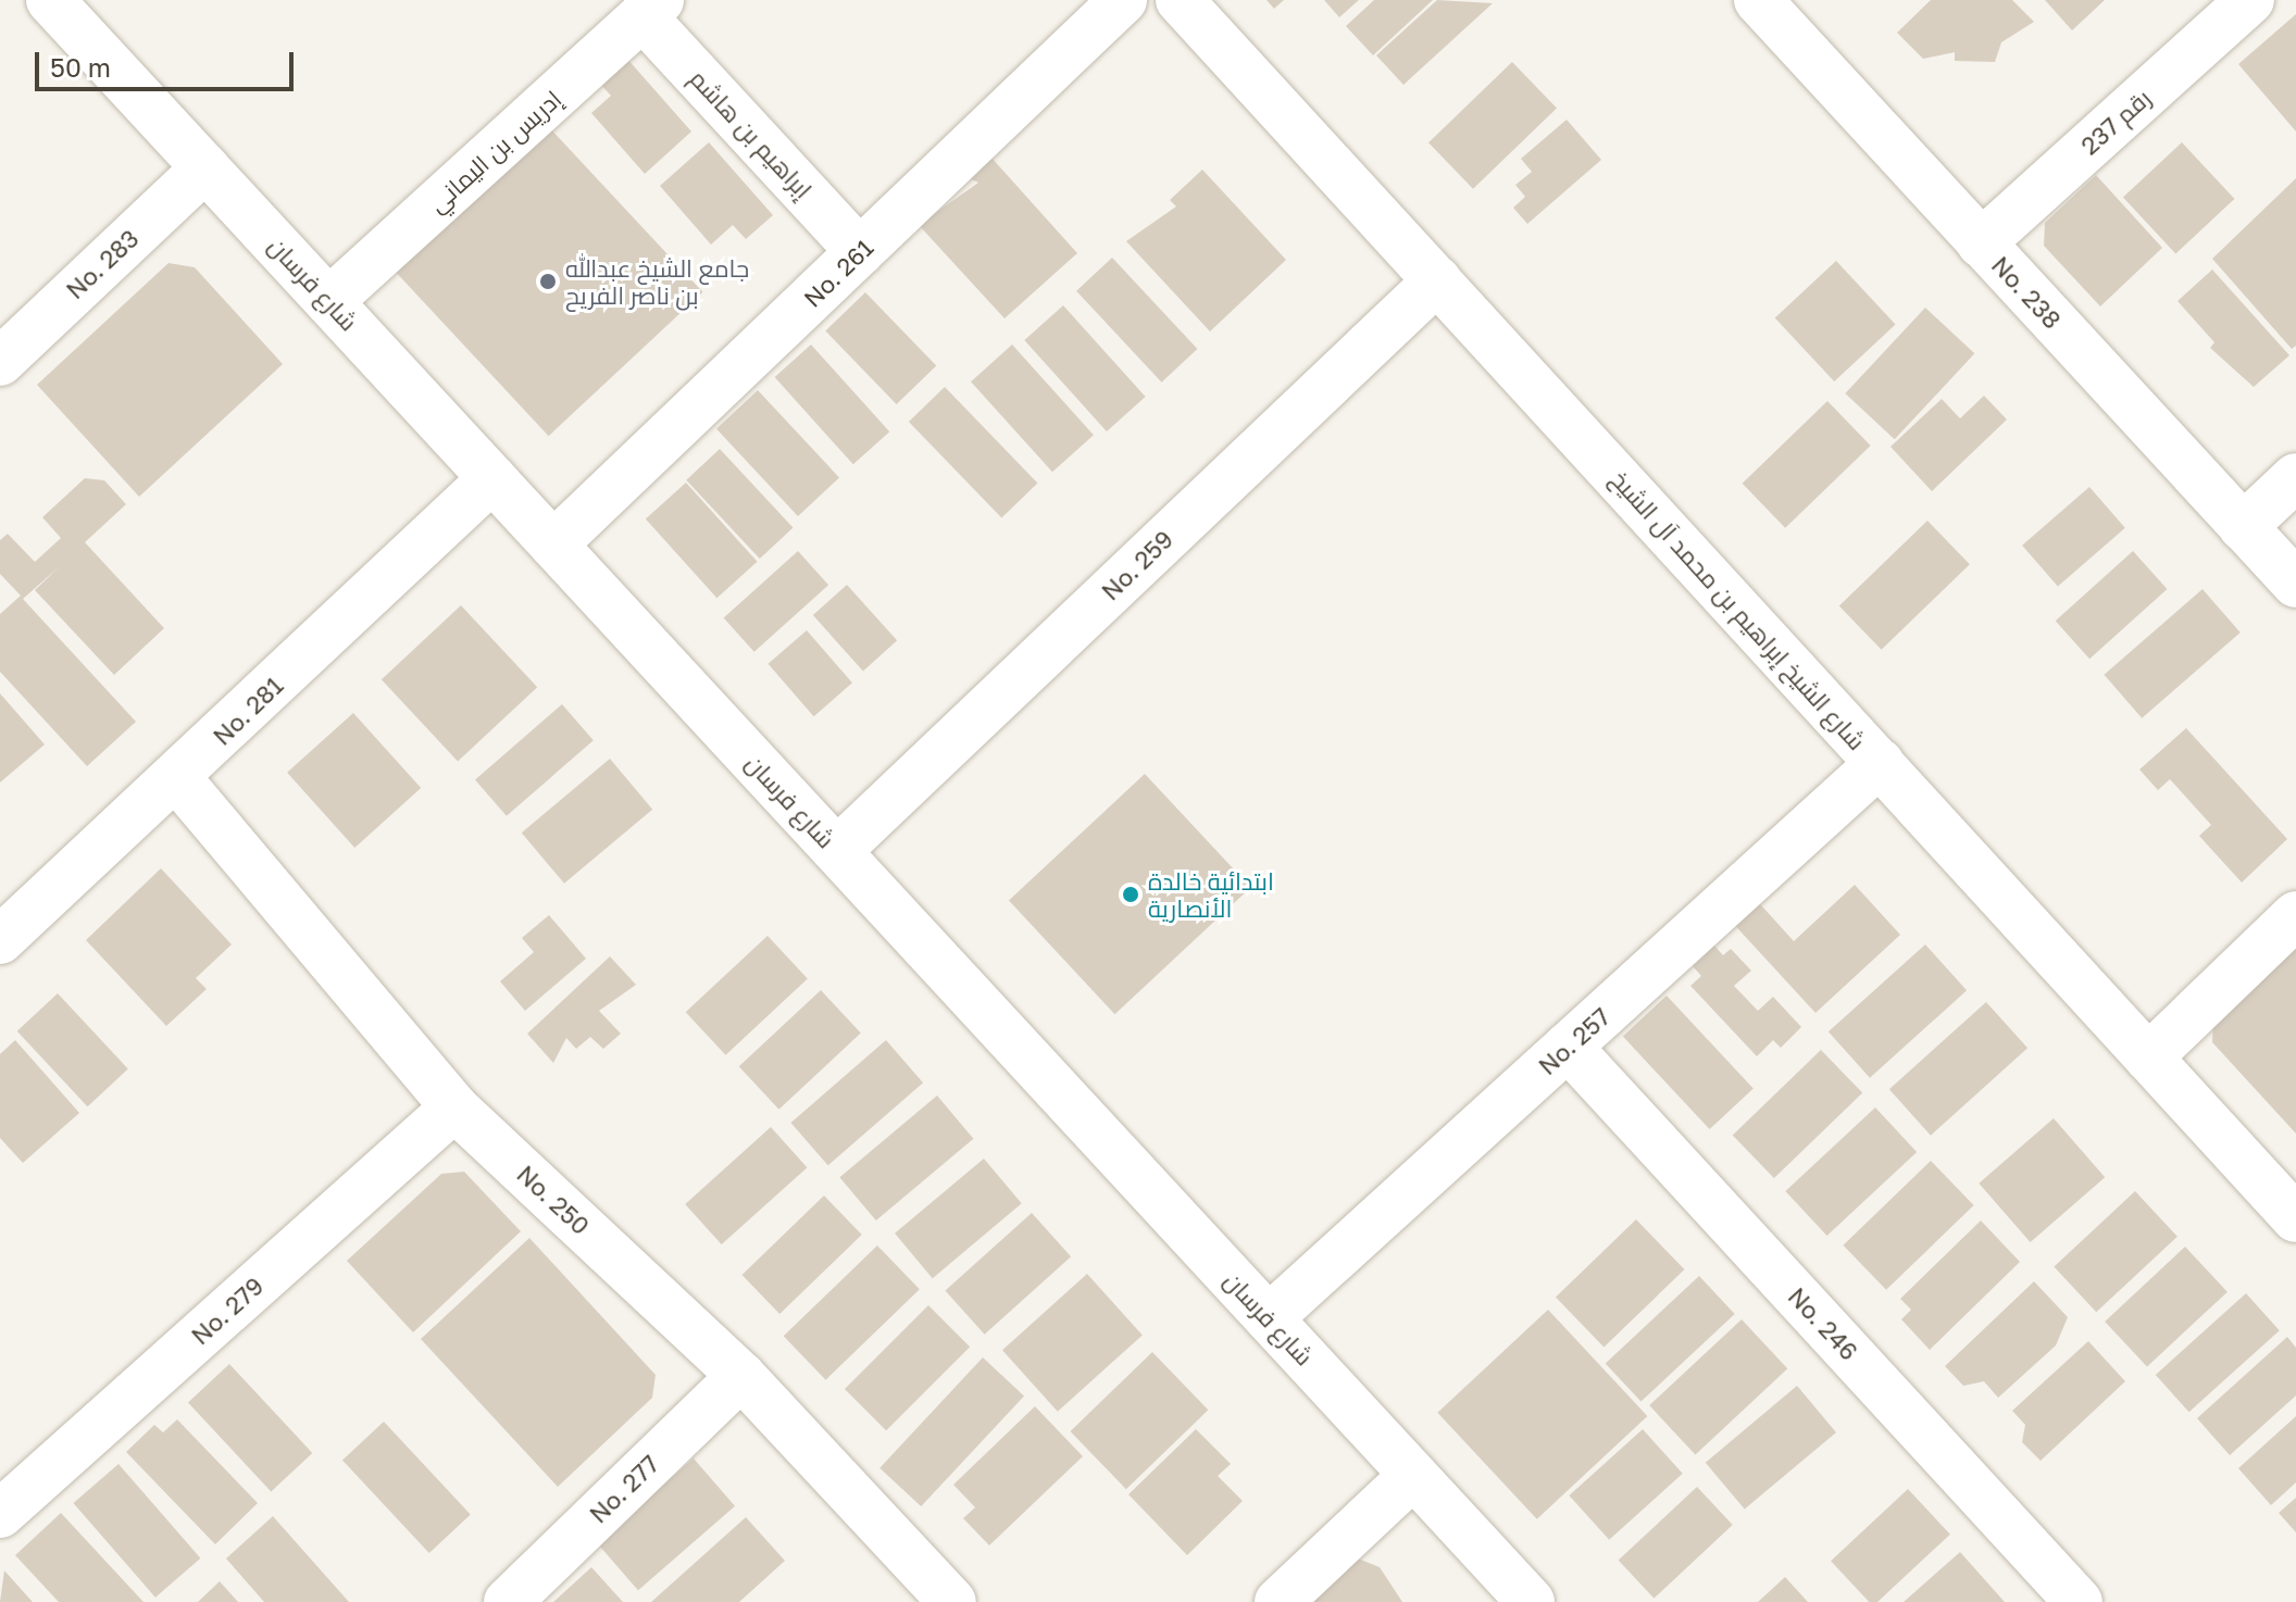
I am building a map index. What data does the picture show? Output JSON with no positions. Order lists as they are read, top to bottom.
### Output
{
  "streets": {
    "street": [
      "رقم 237",
      "إبراهيم بن هاشم",
      "إدريس بن اليماني",
      "No. 283",
      "No. 261",
      "شارع فرسان",
      "No. 238",
      "No. 259",
      "شارع الشيخ إبراهيم بن محمد آل الشيخ",
      "No. 281",
      "No. 257",
      "No. 250",
      "No. 279",
      "No. 246",
      "No. 277"
    ]
  },
  "crossings": [
    ["رقم 237", "No. 238"],
    ["إبراهيم بن هاشم", "إدريس بن اليماني"],
    ["إبراهيم بن هاشم", "No. 261"],
    ["إدريس بن اليماني", "شارع فرسان"],
    ["No. 283", "شارع فرسان"],
    ["No. 261", "شارع فرسان"],
    ["شارع فرسان", "No. 259"],
    ["شارع فرسان", "No. 281"],
    ["شارع فرسان", "No. 257"],
    ["No. 259", "شارع الشيخ إبراهيم بن محمد آل الشيخ"],
    ["شارع الشيخ إبراهيم بن محمد آل الشيخ", "No. 257"],
    ["No. 281", "No. 250"],
    ["No. 257", "No. 246"],
    ["No. 250", "No. 279"],
    ["No. 250", "No. 277"]
  ],
  "places": ["جامع الشيخ عبدالله بن ناصر الفريح", "ابتدائية خالدة الأنصارية"],
  "scale_bar": "50 m"
}
